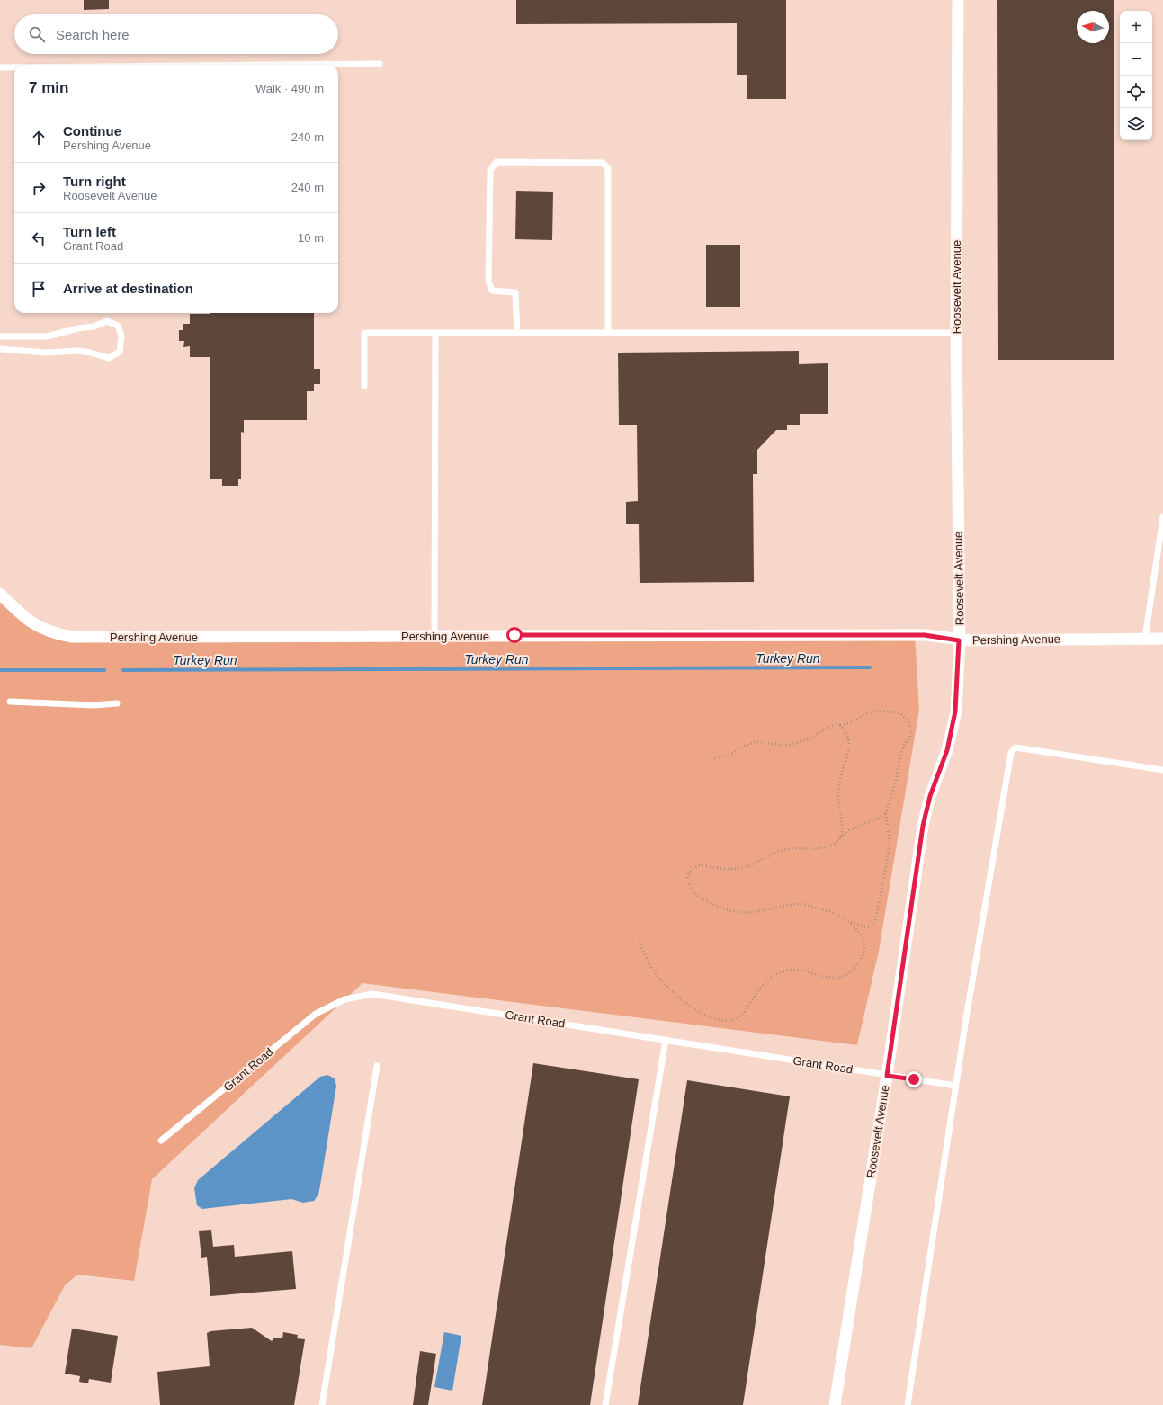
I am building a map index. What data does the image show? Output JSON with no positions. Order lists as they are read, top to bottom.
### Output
{
  "streets": {
    "street": ["Roosevelt Avenue", "Pershing Avenue"],
    "lane": ["Grant Road"]
  },
  "crossings": [
    ["Roosevelt Avenue", "Pershing Avenue"],
    ["Roosevelt Avenue", "Grant Road"]
  ],
  "water": ["Turkey Run"],
  "north": "left",
  "page": {
    "map_buttons": ["+", "−"],
    "search": "Search here",
    "heading": ["7 min", "Walk · 490 m"],
    "list": [
      ["Continue", "Pershing Avenue", "240 m"],
      ["Turn right", "Roosevelt Avenue", "240 m"],
      ["Turn left", "Grant Road", "10 m"],
      "Arrive at destination"
    ]
  }
}
